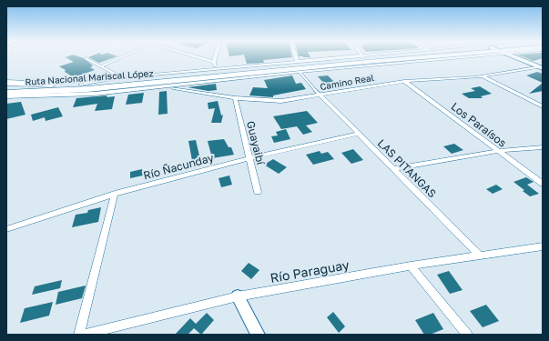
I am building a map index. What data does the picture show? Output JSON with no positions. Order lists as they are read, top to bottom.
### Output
{
  "streets": {
    "highway": ["Ruta Nacional Mariscal López"],
    "street": [
      "Camino Real",
      "Los Paraísos",
      "Guayaibí",
      "Río Ñacunday",
      "LAS PITANGAS",
      "Río Paraguay"
    ]
  },
  "crossings": [
    ["Ruta Nacional Mariscal López", "Camino Real"],
    ["Camino Real", "Los Paraísos"],
    ["Camino Real", "Guayaibí"],
    ["Camino Real", "LAS PITANGAS"],
    ["Guayaibí", "Río Ñacunday"],
    ["Río Ñacunday", "LAS PITANGAS"],
    ["LAS PITANGAS", "Río Paraguay"]
  ]
}
